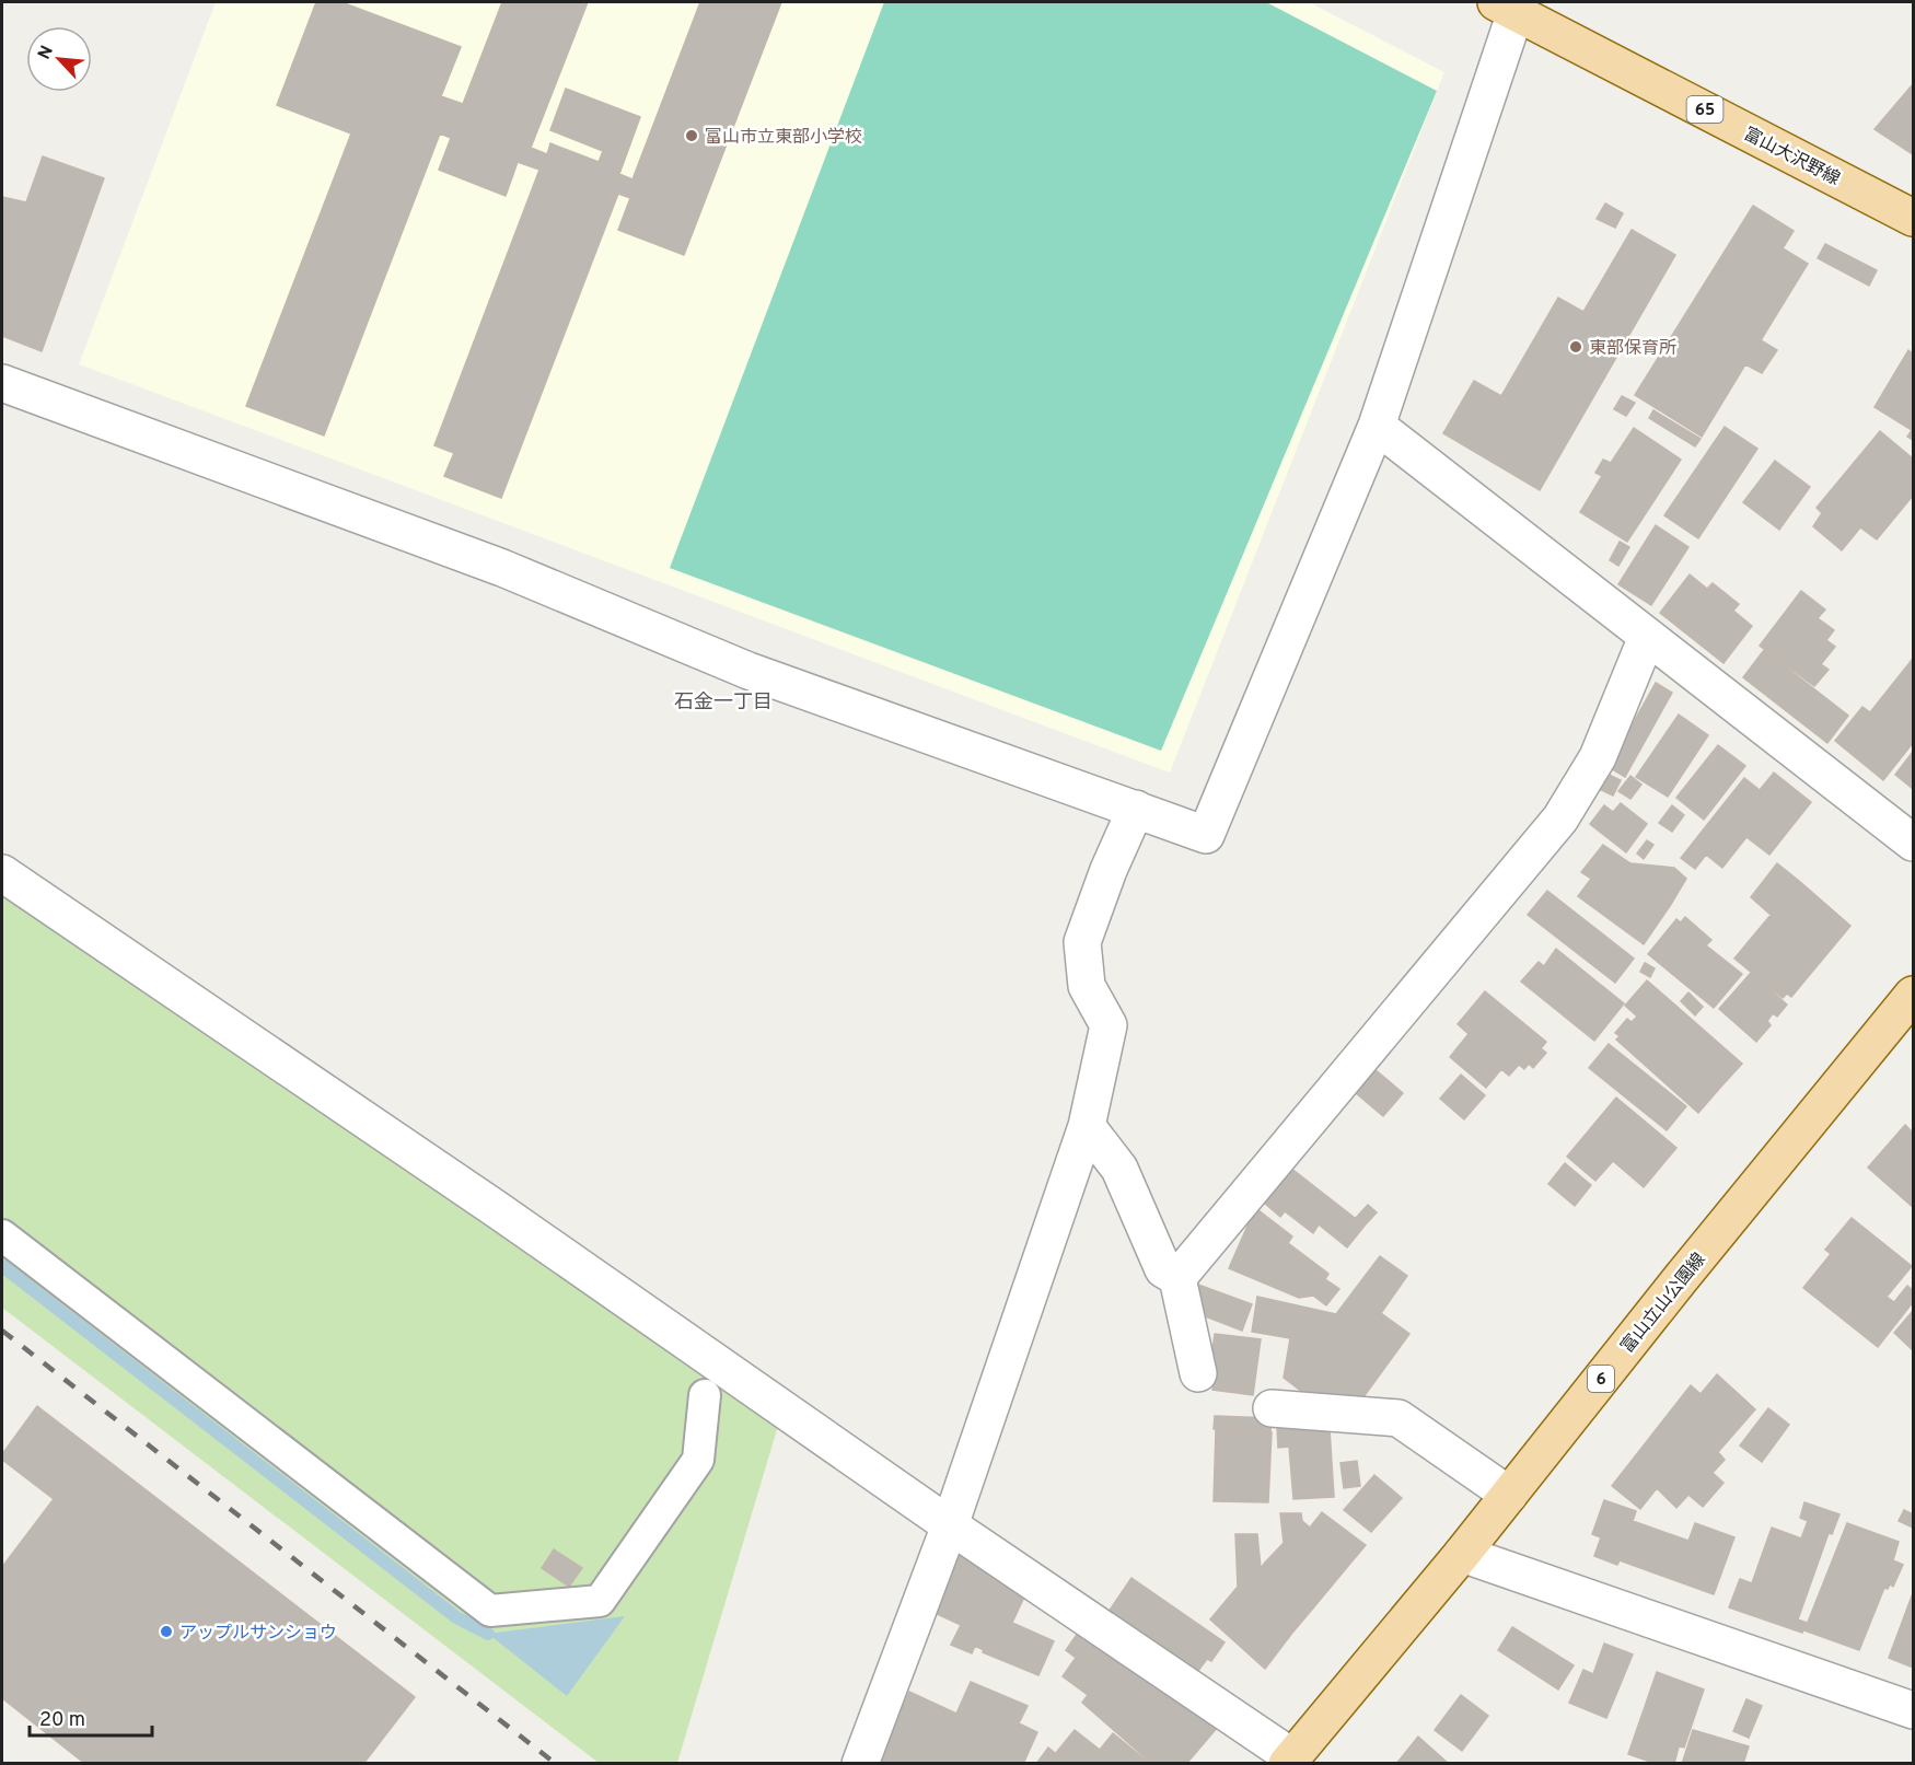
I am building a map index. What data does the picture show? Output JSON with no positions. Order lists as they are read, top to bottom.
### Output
{
  "streets": {
    "main road": [
      "65",
      "富山大沢野線",
      "富山立山公園線",
      "6"
    ]
  },
  "districts": ["石金一丁目"],
  "places": ["富山市立東部小学校", "東部保育所", "アップルサンショウ"],
  "scale_bar": "20 m",
  "north": "top left"
}
